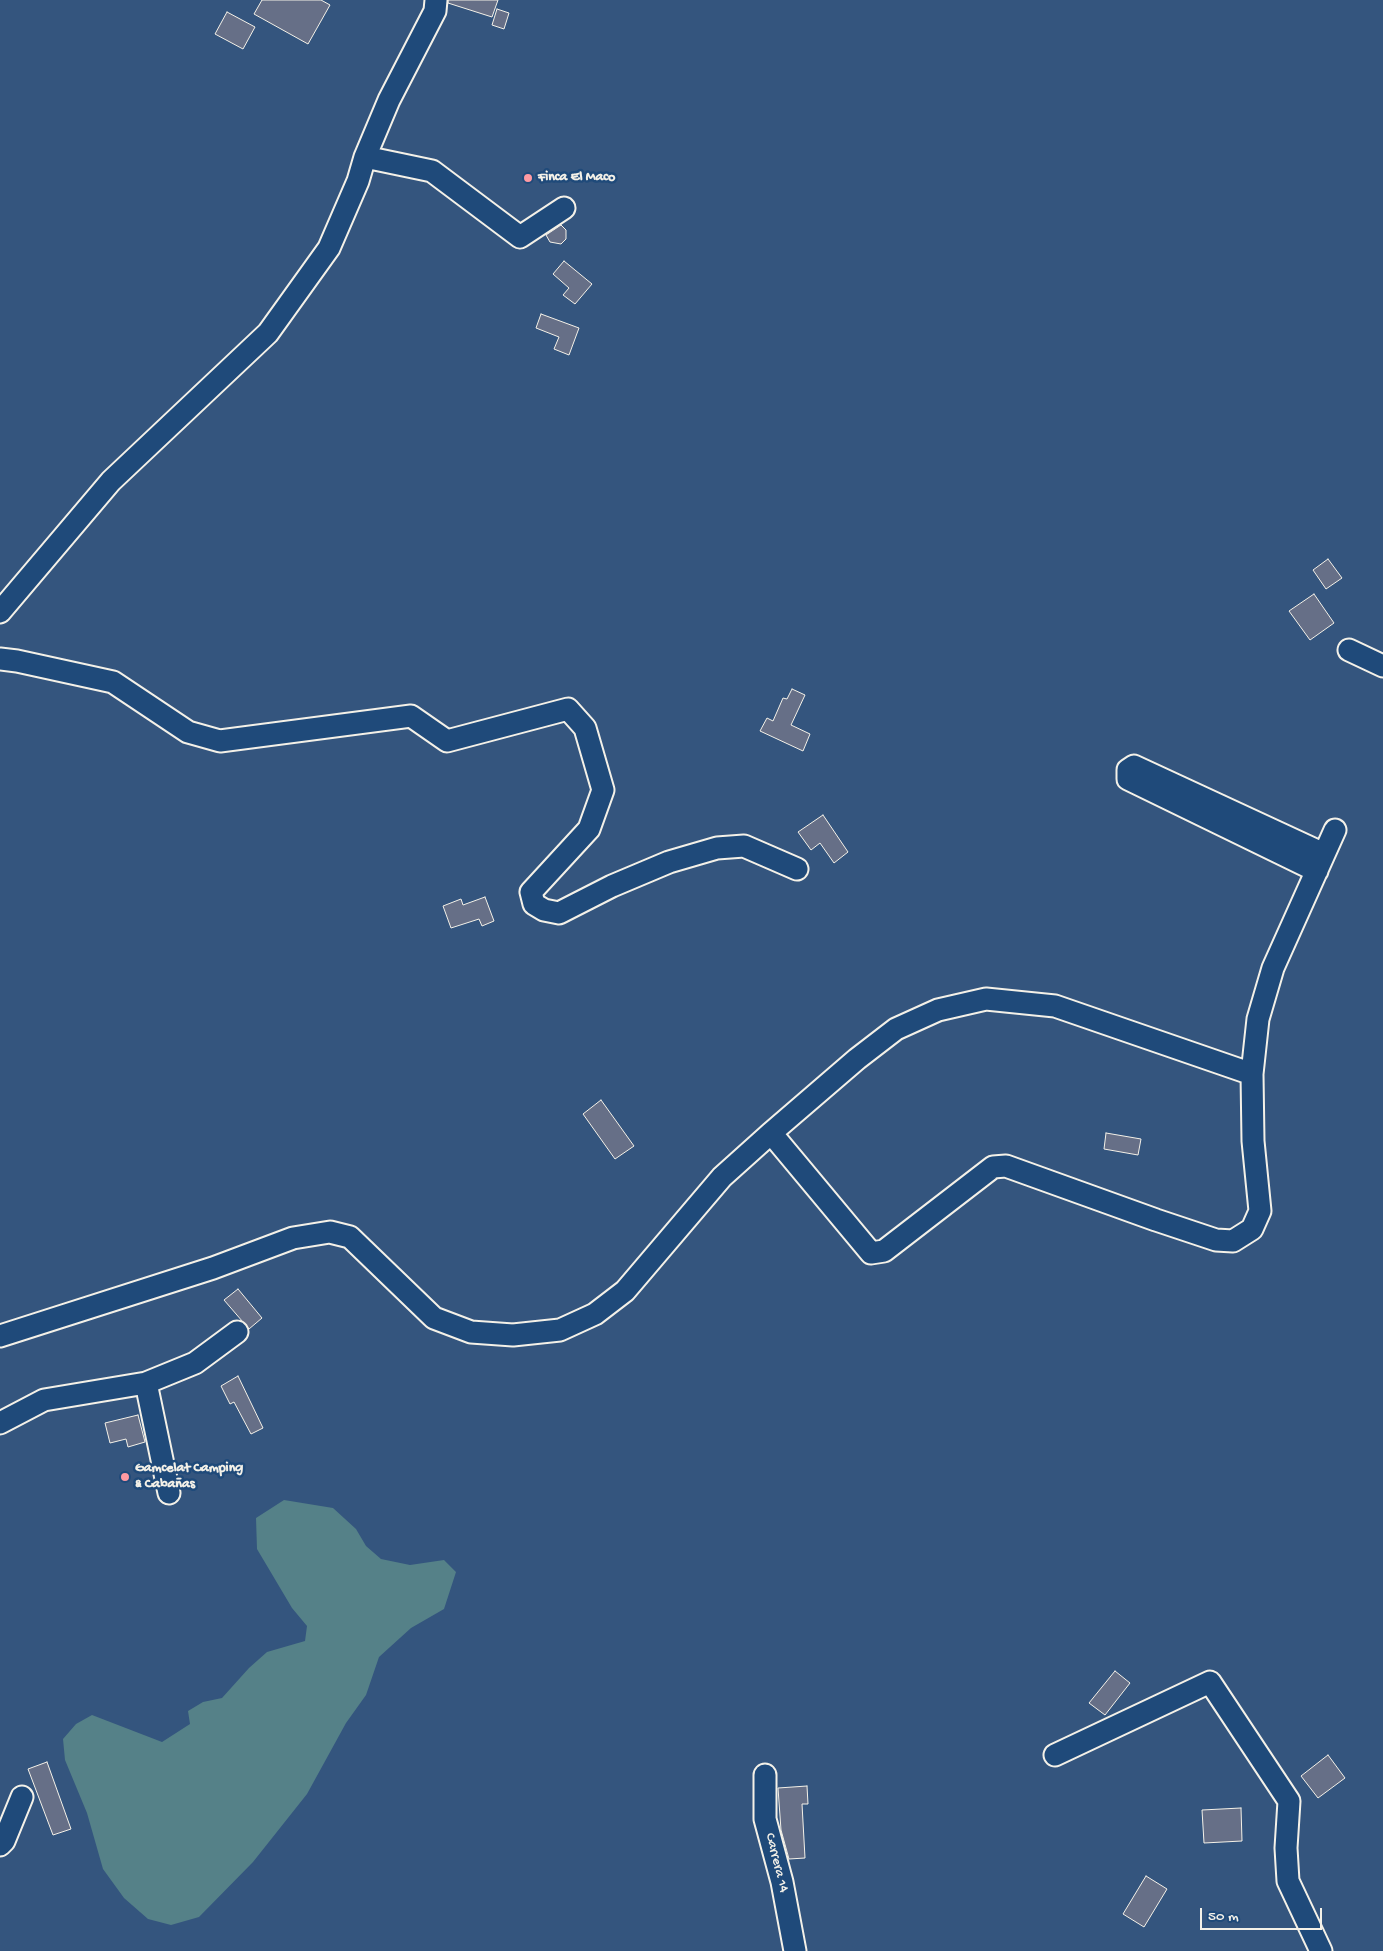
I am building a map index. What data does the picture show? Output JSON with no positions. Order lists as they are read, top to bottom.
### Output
{
  "streets": {
    "street": ["Carrera 14"]
  },
  "places": ["Finca El Maco", "Gamcelat Camping & Cabañas"],
  "scale_bar": "50 m"
}
